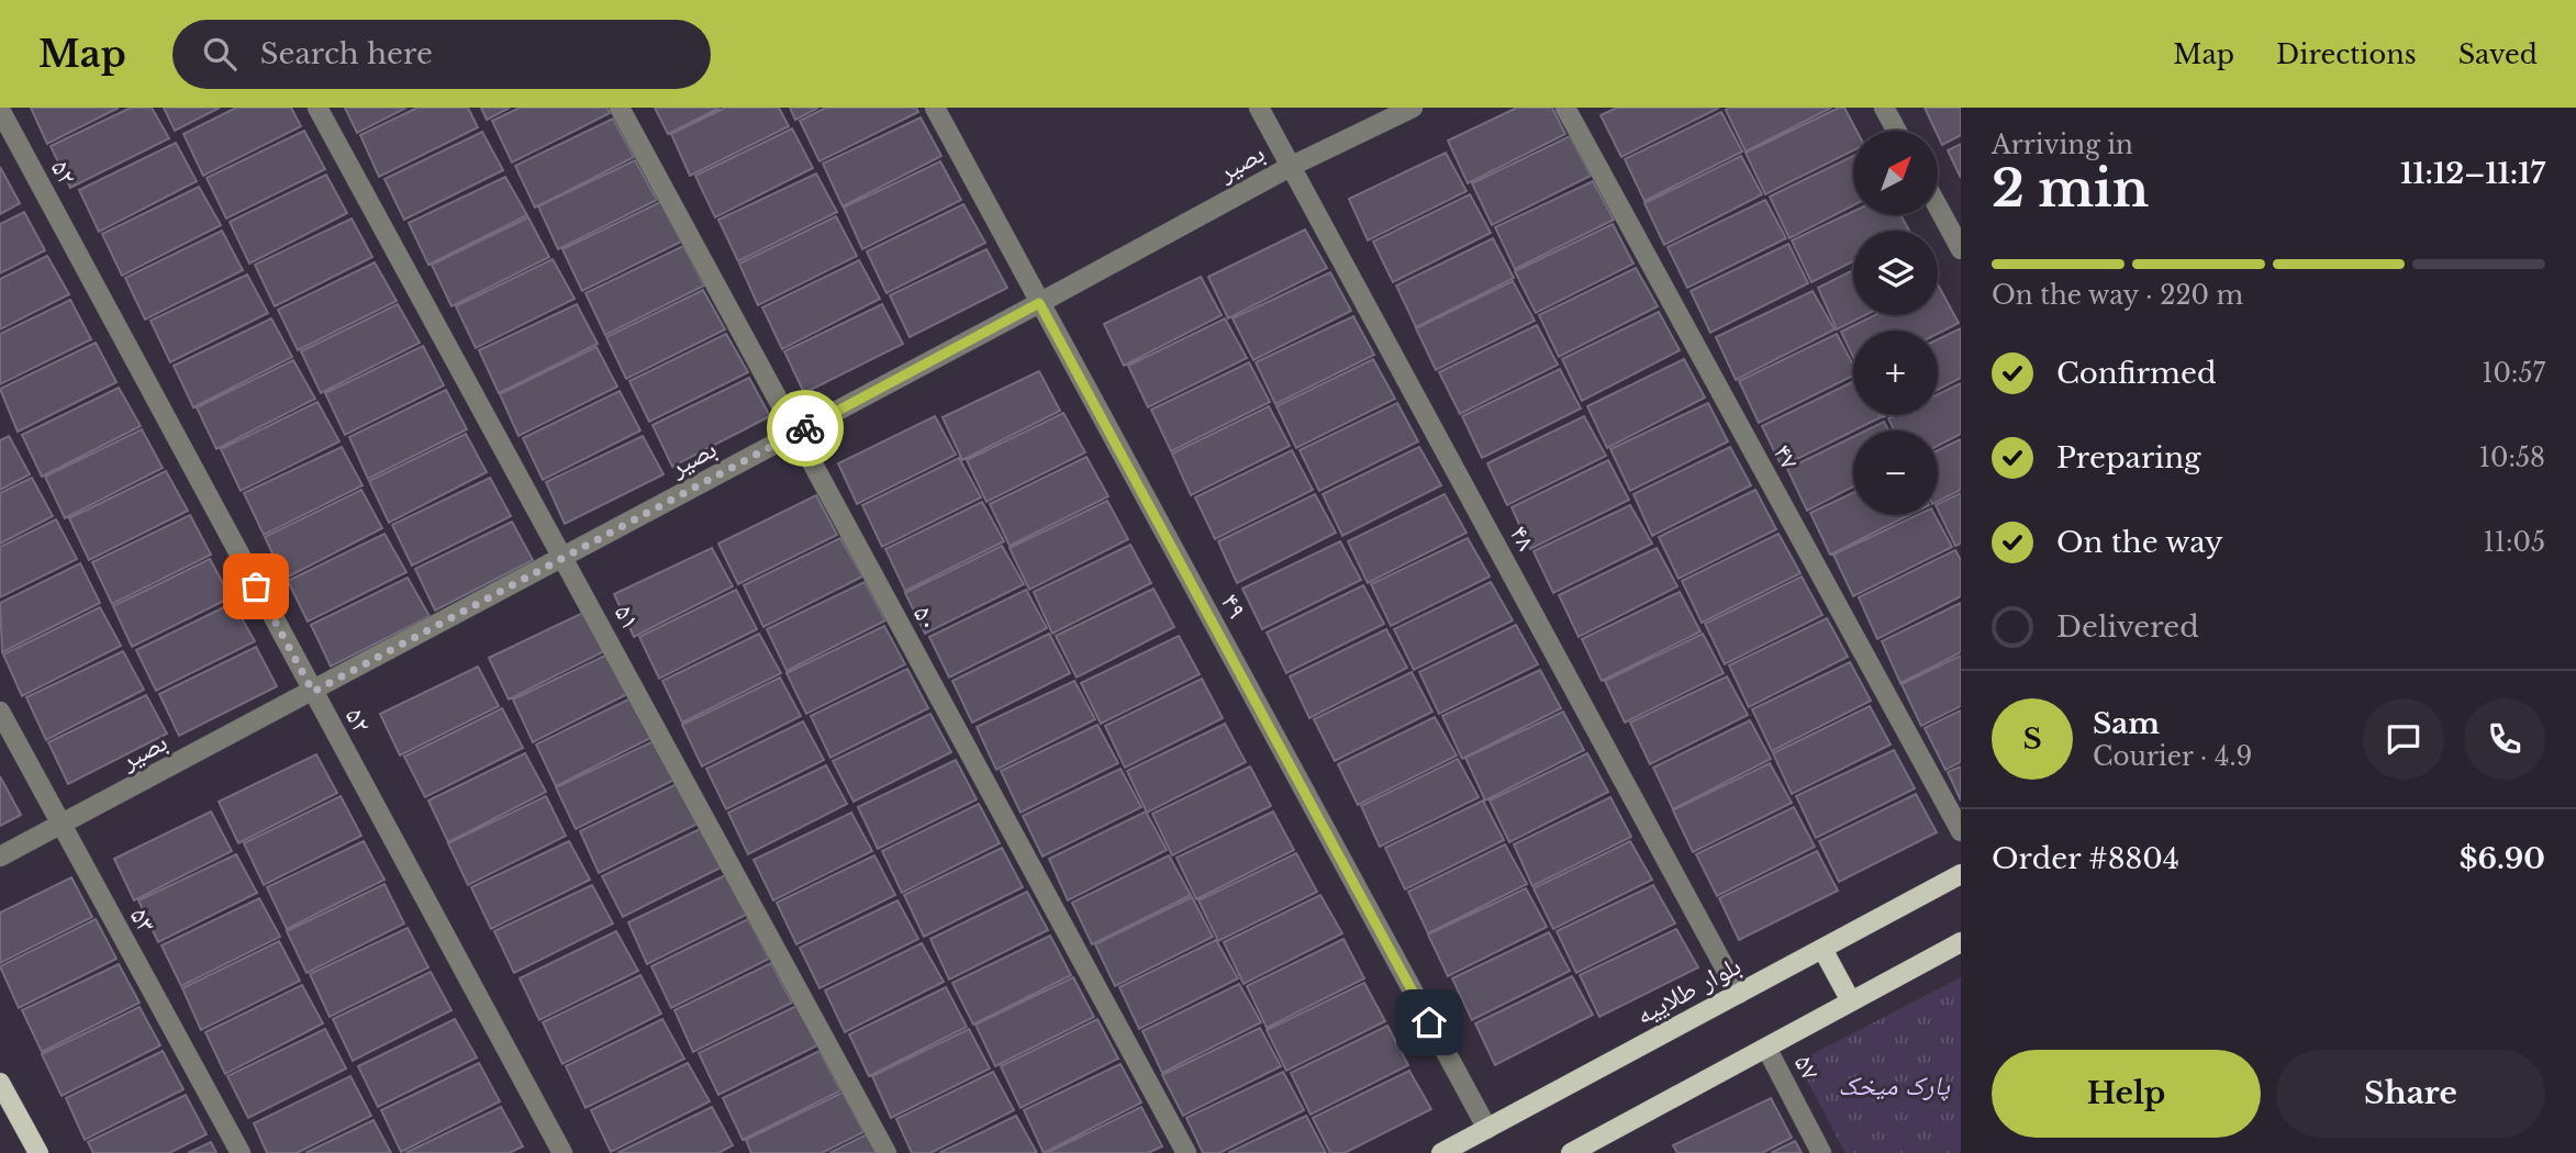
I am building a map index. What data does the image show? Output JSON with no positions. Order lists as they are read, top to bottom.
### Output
{
  "streets": {
    "main road": ["بلوار طلاییه"],
    "street": [
      "بصیر",
      "۵۲",
      "۴۷",
      "۴۸",
      "۴۹",
      "۵۱",
      "۵۰",
      "۵۳",
      "۵۷"
    ]
  },
  "crossings": [
    ["بصیر", "۵۲"],
    ["بصیر", "۴۸"],
    ["بصیر", "۴۹"],
    ["بصیر", "۵۱"],
    ["بصیر", "۵۰"],
    ["بصیر", "۵۳"],
    ["۴۸", "بلوار طلاییه"],
    ["۴۹", "بلوار طلاییه"]
  ],
  "parks": ["پارک میخک"],
  "north": "top right",
  "page": {
    "header": "Map",
    "search": "Search here",
    "nav": ["Map", "Directions", "Saved"],
    "heading": ["2 min", "Arriving in", "11:12–11:17"],
    "panel": [
      "Sam",
      "Courier · 4.9",
      "Order #8804",
      "$6.90"
    ],
    "map_buttons": ["+", "−"],
    "bar": "On the way · 220 m",
    "list": [
      ["Confirmed", "10:57"],
      ["Preparing", "10:58"],
      ["On the way", "11:05"],
      "Delivered"
    ],
    "round": "S",
    "buttons": ["Help", "Share"]
  }
}
